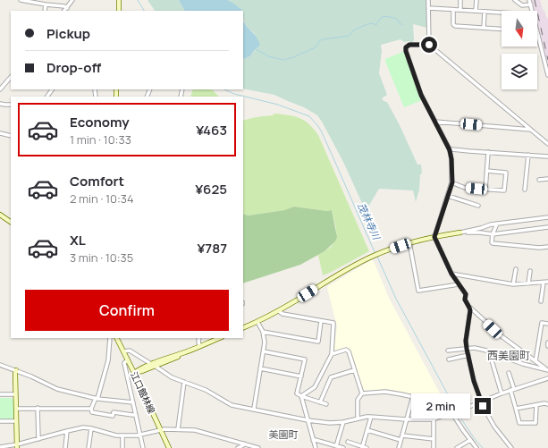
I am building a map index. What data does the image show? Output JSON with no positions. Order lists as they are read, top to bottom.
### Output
{
  "streets": {
    "street": ["江口館林線"]
  },
  "districts": ["西美園町", "美園町"],
  "water": ["茂林寺川"],
  "north": "bottom",
  "page": {
    "banner": ["Pickup", "Drop-off"],
    "list": [
      {
        "name": "Economy",
        "note": "1 min · 10:33",
        "value": "¥463"
      },
      {
        "name": "Comfort",
        "note": "2 min · 10:34",
        "value": "¥625"
      },
      {
        "name": "XL",
        "note": "3 min · 10:35",
        "value": "¥787"
      }
    ],
    "buttons": "Confirm",
    "bubble": "2 min"
  }
}
